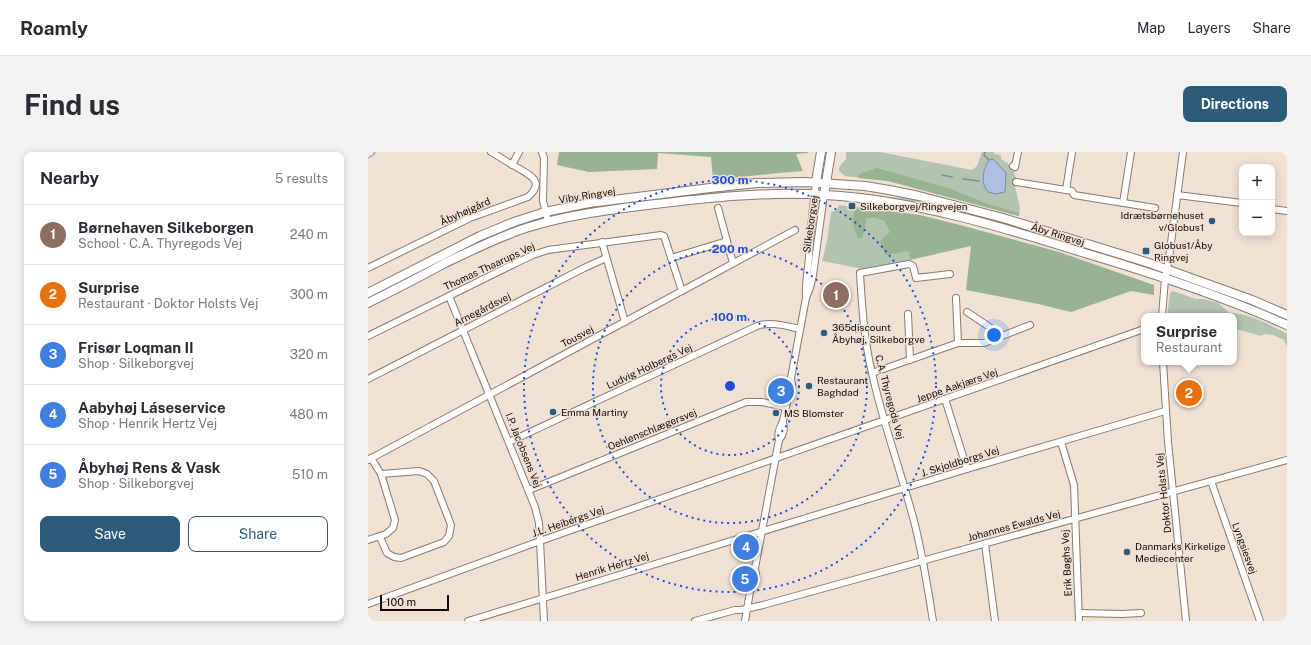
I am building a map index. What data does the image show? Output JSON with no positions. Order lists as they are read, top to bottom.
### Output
{
  "streets": {
    "main road": ["Viby Ringvej", "Silkeborgvej", "Åby Ringvej"],
    "street": [
      "Åbyhøjgård",
      "Thomas Thaarups Vej",
      "Arnegårdsvej",
      "Tousvej",
      "Ludvig Holbergs Vej",
      "Jeppe Aakjærs Vej",
      "C.A. Thyregods Vej",
      "Oehlenschlægersvej",
      "I.P. Jacobsens Vej",
      "J. Skjoldborgs Vej",
      "Doktor Holsts Vej",
      "J.L. Heibergs Vej",
      "Johannes Ewalds Vej",
      "Lyngsiesvej",
      "Erik Bøghs Vej",
      "Henrik Hertz Vej"
    ]
  },
  "crossings": [
    ["Viby Ringvej", "Silkeborgvej"],
    ["Viby Ringvej", "Åby Ringvej"],
    ["Silkeborgvej", "Åby Ringvej"],
    ["Silkeborgvej", "Ludvig Holbergs Vej"],
    ["Silkeborgvej", "Jeppe Aakjærs Vej"],
    ["Silkeborgvej", "Oehlenschlægersvej"],
    ["Silkeborgvej", "J. Skjoldborgs Vej"],
    ["Silkeborgvej", "J.L. Heibergs Vej"],
    ["Silkeborgvej", "Johannes Ewalds Vej"],
    ["Silkeborgvej", "Henrik Hertz Vej"],
    ["Thomas Thaarups Vej", "Tousvej"],
    ["Thomas Thaarups Vej", "I.P. Jacobsens Vej"],
    ["Arnegårdsvej", "I.P. Jacobsens Vej"],
    ["Tousvej", "I.P. Jacobsens Vej"],
    ["Ludvig Holbergs Vej", "I.P. Jacobsens Vej"],
    ["Jeppe Aakjærs Vej", "C.A. Thyregods Vej"],
    ["Jeppe Aakjærs Vej", "J.L. Heibergs Vej"],
    ["C.A. Thyregods Vej", "J. Skjoldborgs Vej"],
    ["C.A. Thyregods Vej", "Johannes Ewalds Vej"],
    ["Oehlenschlægersvej", "I.P. Jacobsens Vej"],
    ["I.P. Jacobsens Vej", "J.L. Heibergs Vej"],
    ["I.P. Jacobsens Vej", "Henrik Hertz Vej"],
    ["J. Skjoldborgs Vej", "Doktor Holsts Vej"],
    ["J. Skjoldborgs Vej", "Erik Bøghs Vej"],
    ["J. Skjoldborgs Vej", "Henrik Hertz Vej"],
    ["Doktor Holsts Vej", "Johannes Ewalds Vej"],
    ["Johannes Ewalds Vej", "Lyngsiesvej"],
    ["Johannes Ewalds Vej", "Erik Bøghs Vej"]
  ],
  "places": {
    "transit": ["Silkeborgvej/Ringvejen", "Globus1/Åby Ringvej"],
    "other": [
      "Idrætsbørnehuset v/Globus1",
      "365discount Åbyhøj, Silkeborgve",
      "Restaurant Baghdad",
      "Emma Martiny",
      "MS Blomster",
      "Danmarks Kirkelige Mediecenter"
    ]
  },
  "scale_bar": "100 m",
  "page": {
    "header": "Roamly",
    "nav": ["Map", "Layers", "Share"],
    "buttons": [
      "Directions",
      ["Save", "Share"]
    ],
    "title": "Find us",
    "heading": ["Nearby", "5 results"],
    "map_buttons": ["+", "−"],
    "list": [
      {
        "mark": "1",
        "name": "Børnehaven Silkeborgen",
        "note": "School · C.A. Thyregods Vej",
        "value": "240 m"
      },
      {
        "mark": "2",
        "name": "Surprise",
        "note": "Restaurant · Doktor Holsts Vej",
        "value": "300 m"
      },
      {
        "mark": "3",
        "name": "Frisør Loqman II",
        "note": "Shop · Silkeborgvej",
        "value": "320 m"
      },
      {
        "mark": "4",
        "name": "Aabyhøj Láseservice",
        "note": "Shop · Henrik Hertz Vej",
        "value": "480 m"
      },
      {
        "mark": "5",
        "name": "Åbyhøj Rens & Vask",
        "note": "Shop · Silkeborgvej",
        "value": "510 m"
      }
    ],
    "pins": [
      "1",
      "3",
      "2",
      "4",
      "5"
    ],
    "popup": ["Surprise", "Restaurant"],
    "scale": "100 m"
  },
  "rings": ["300 m", "200 m", "100 m"]
}
